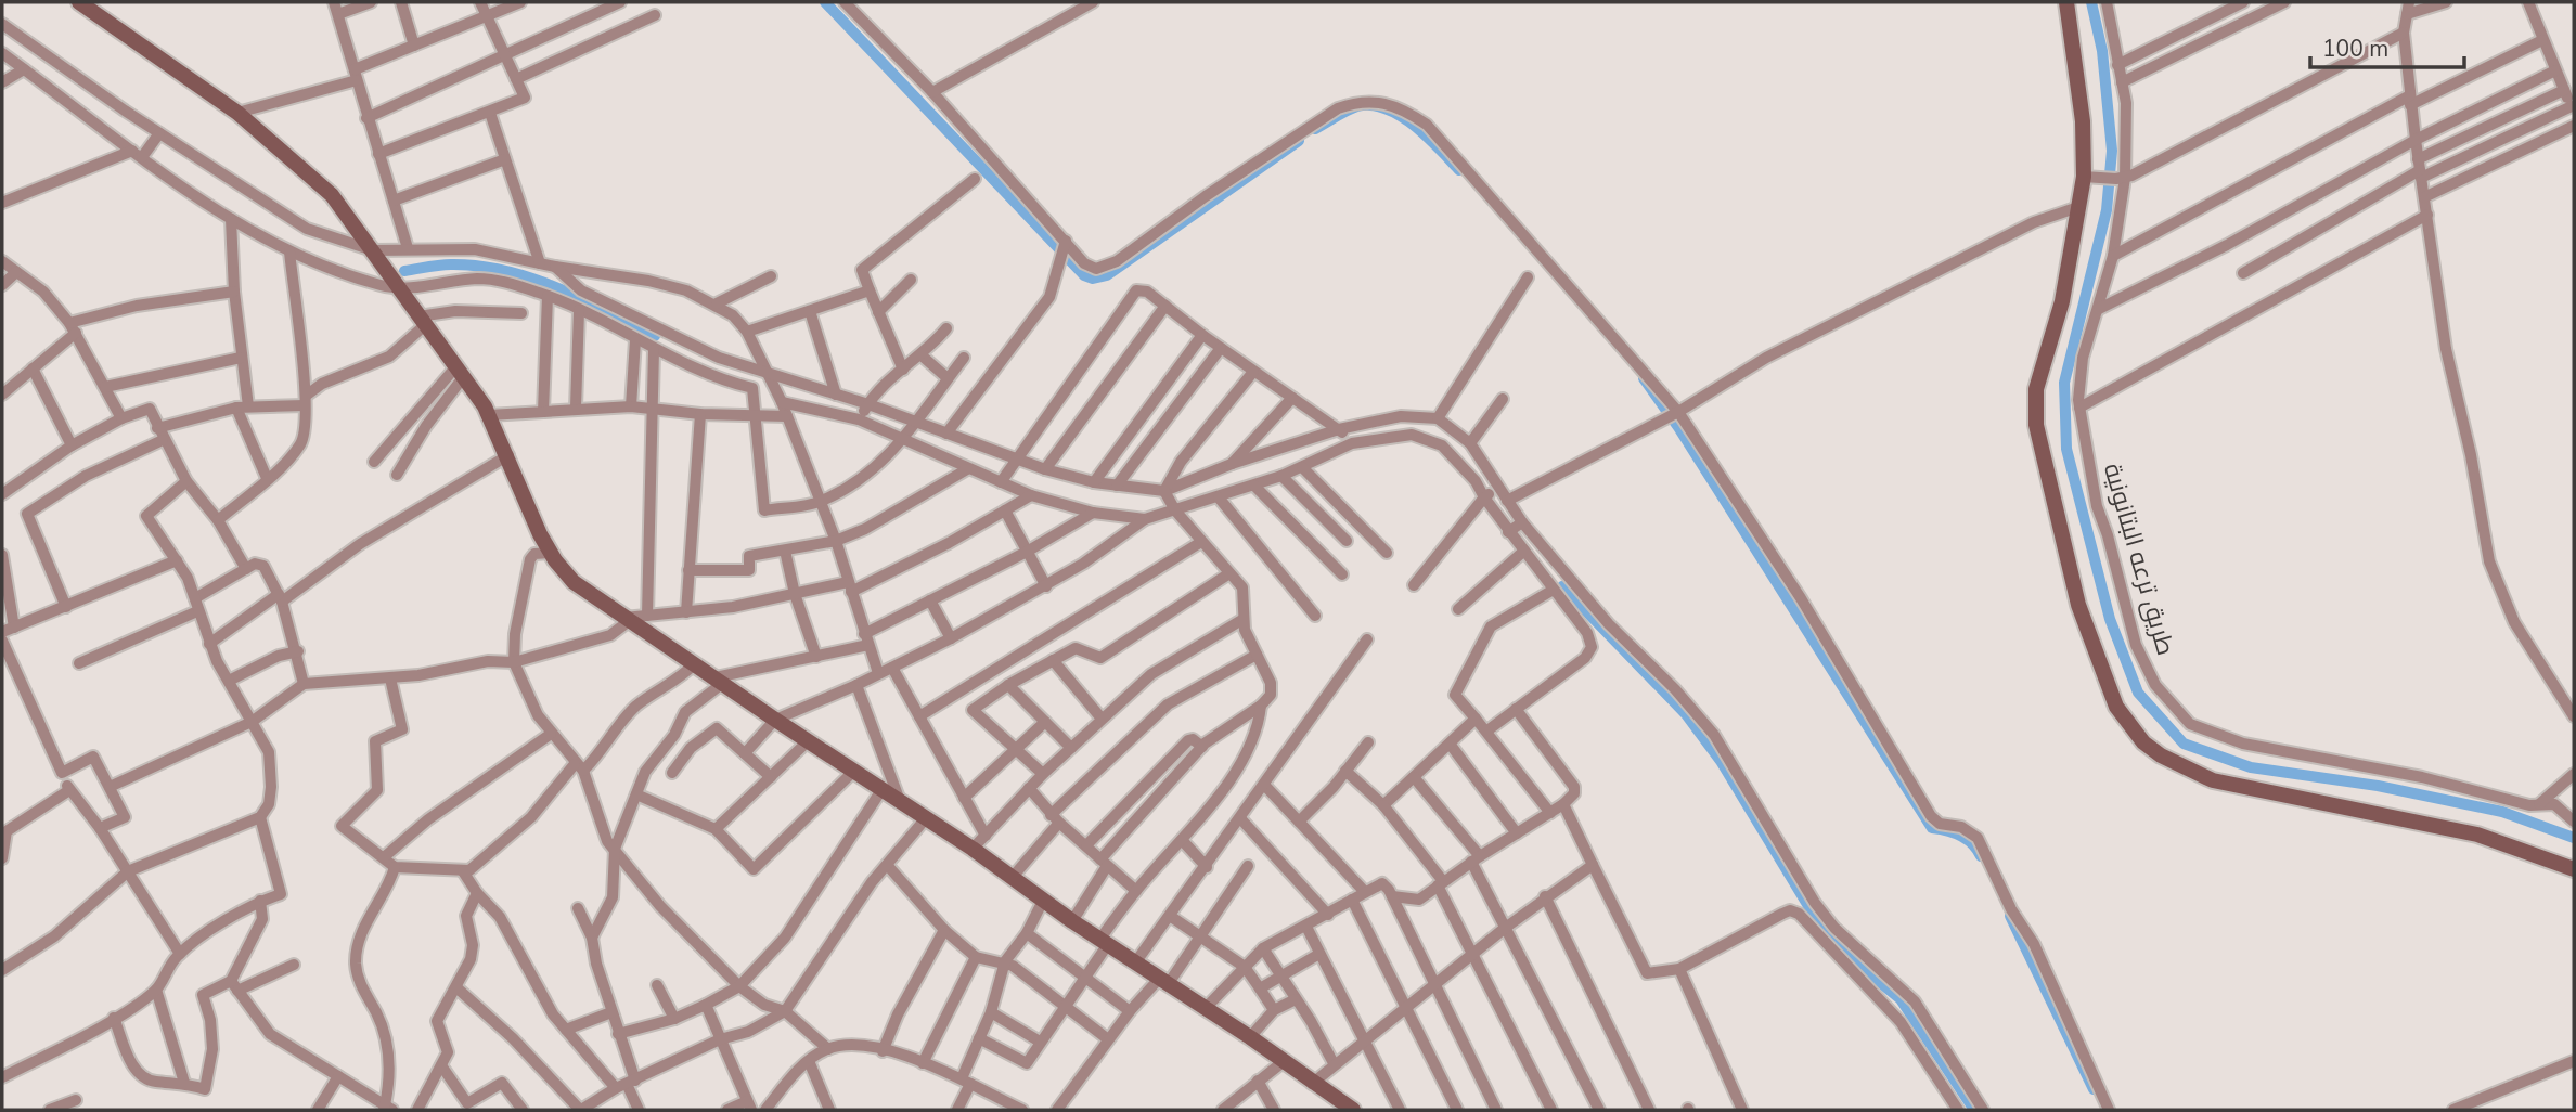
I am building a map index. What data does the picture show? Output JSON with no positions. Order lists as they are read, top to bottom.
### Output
{
  "streets": {
    "street": ["طريق ترعه البتانونية"]
  },
  "scale_bar": "100 m"
}
